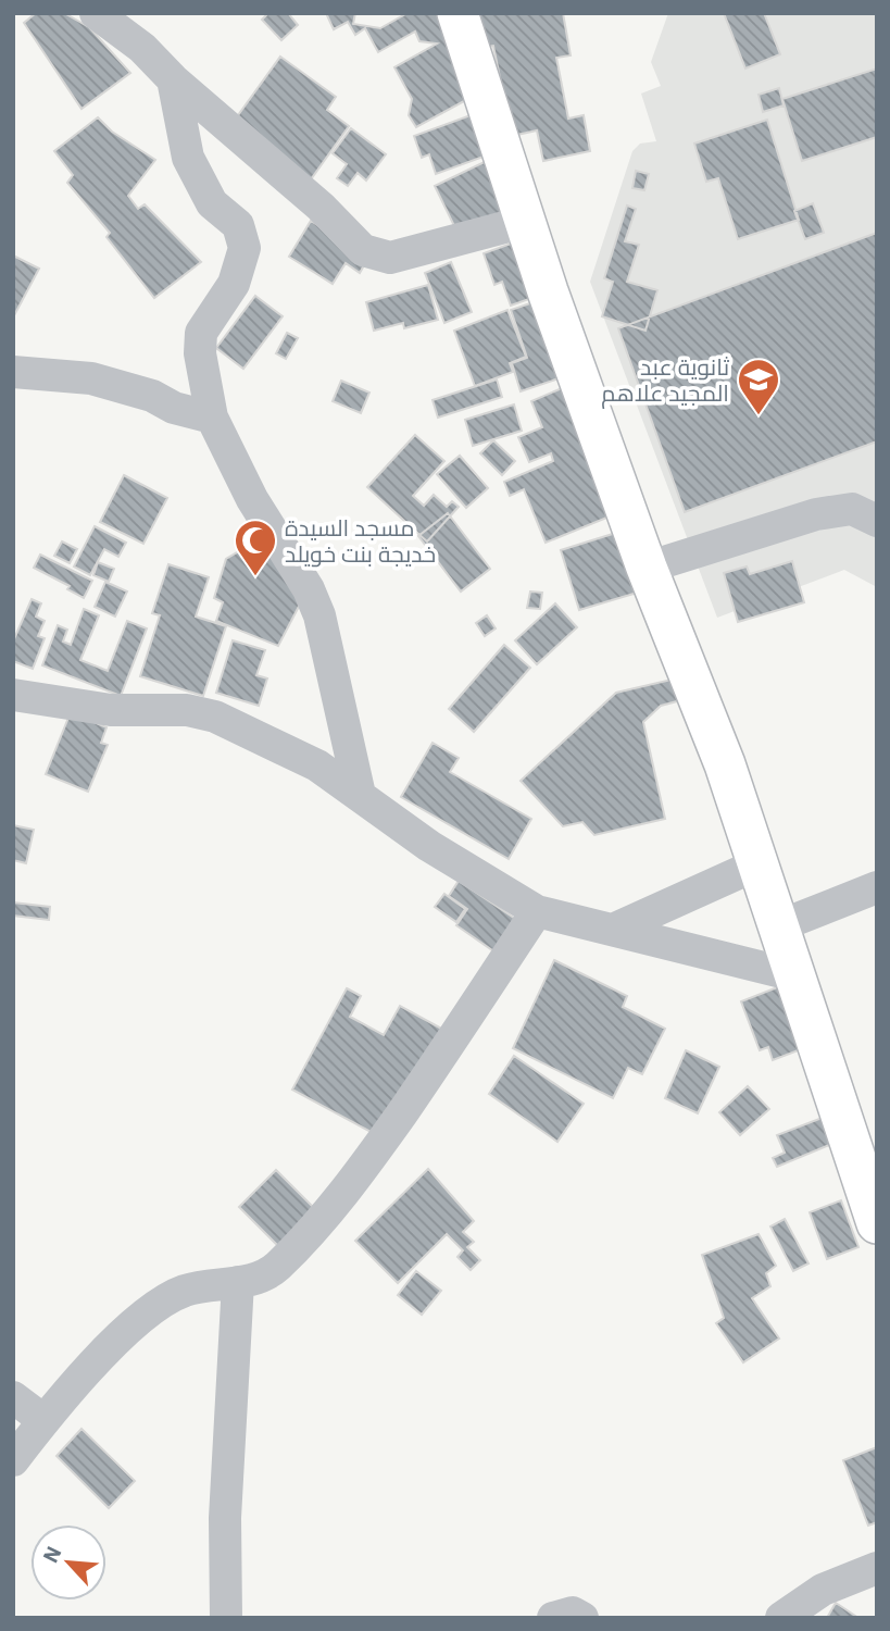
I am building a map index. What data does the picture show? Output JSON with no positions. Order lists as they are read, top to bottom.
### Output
{
  "places": {
    "school or university": ["ثانوية عبد المجيد علاهم"],
    "mosque": ["مسجد السيدة خديجة بنت خويلد"]
  },
  "north": "top left"
}
